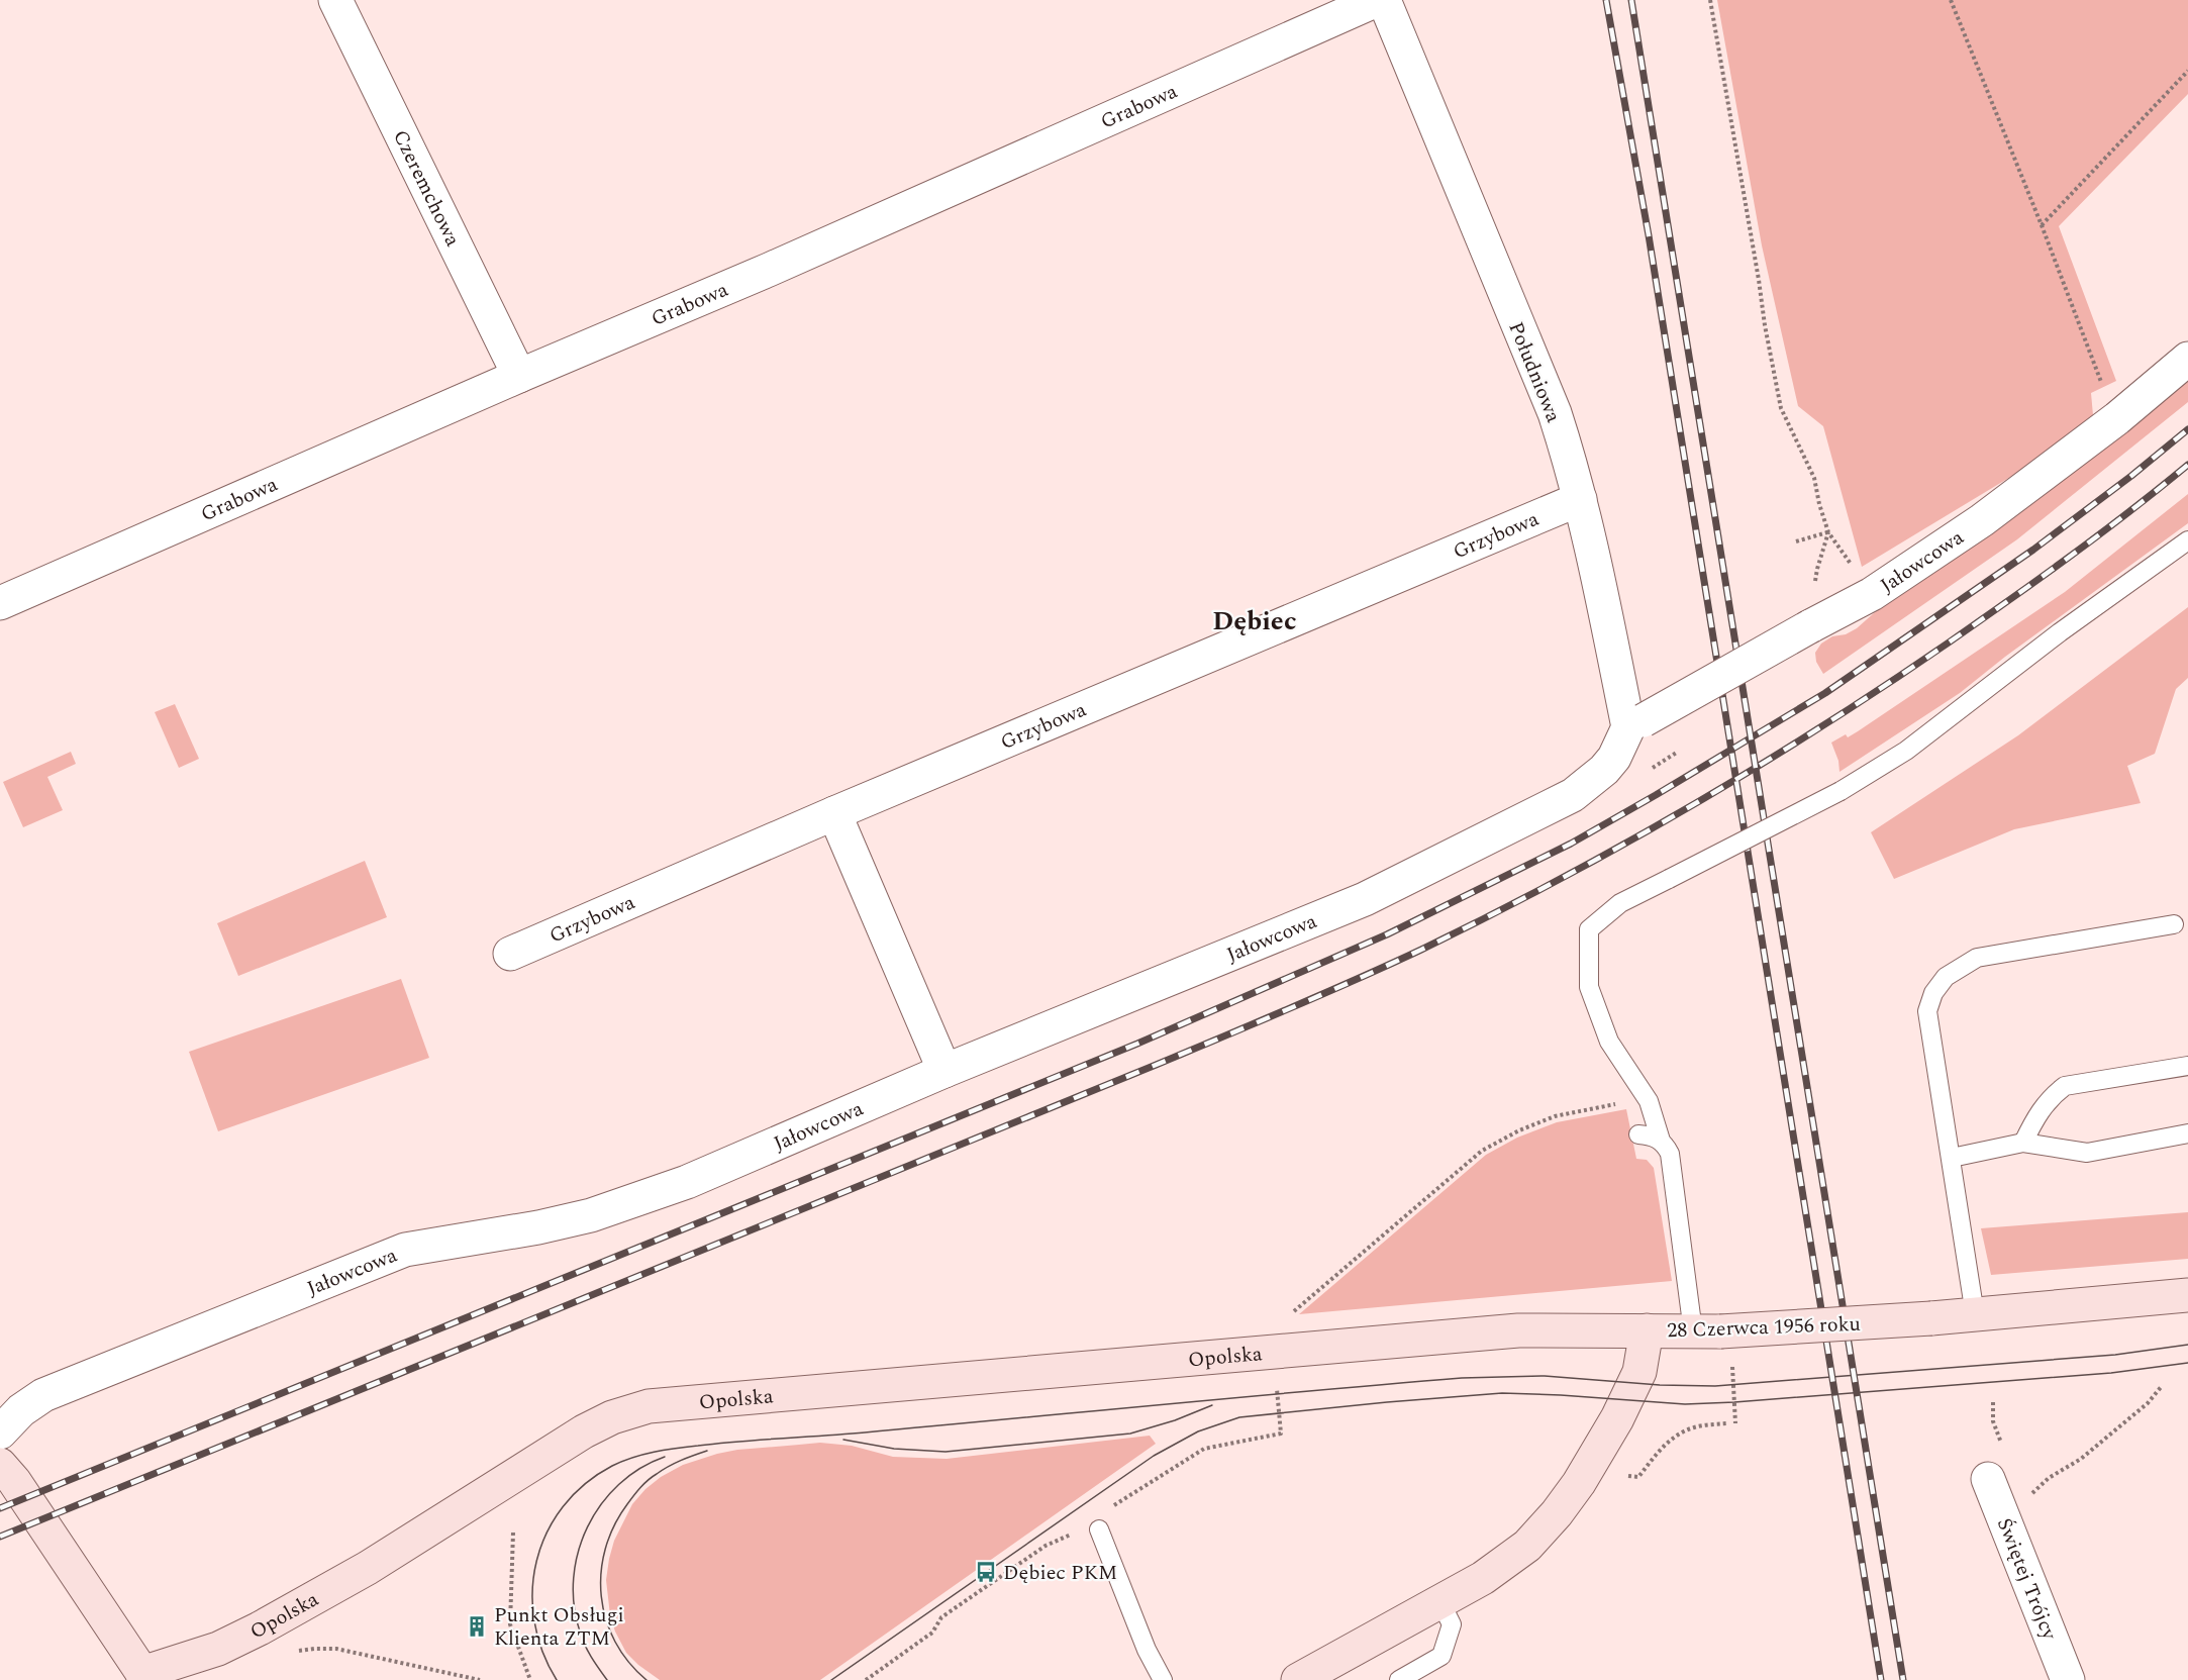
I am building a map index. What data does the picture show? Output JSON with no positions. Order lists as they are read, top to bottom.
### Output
{
  "streets": {
    "street": [
      "Grabowa",
      "Czeremchowa",
      "Południowa",
      "Grzybowa",
      "Jałowcowa",
      "28 Czerwca 1956 roku",
      "Opolska",
      "Świętej Trójcy"
    ]
  },
  "crossings": [
    ["Grabowa", "Czeremchowa"],
    ["Południowa", "Grzybowa"],
    ["Południowa", "Jałowcowa"],
    ["28 Czerwca 1956 roku", "Opolska"]
  ],
  "districts": ["Dębiec"],
  "places": {
    "bus stop": ["Dębiec PKM"],
    "building": ["Punkt Obsługi Klienta ZTM"]
  }
}
